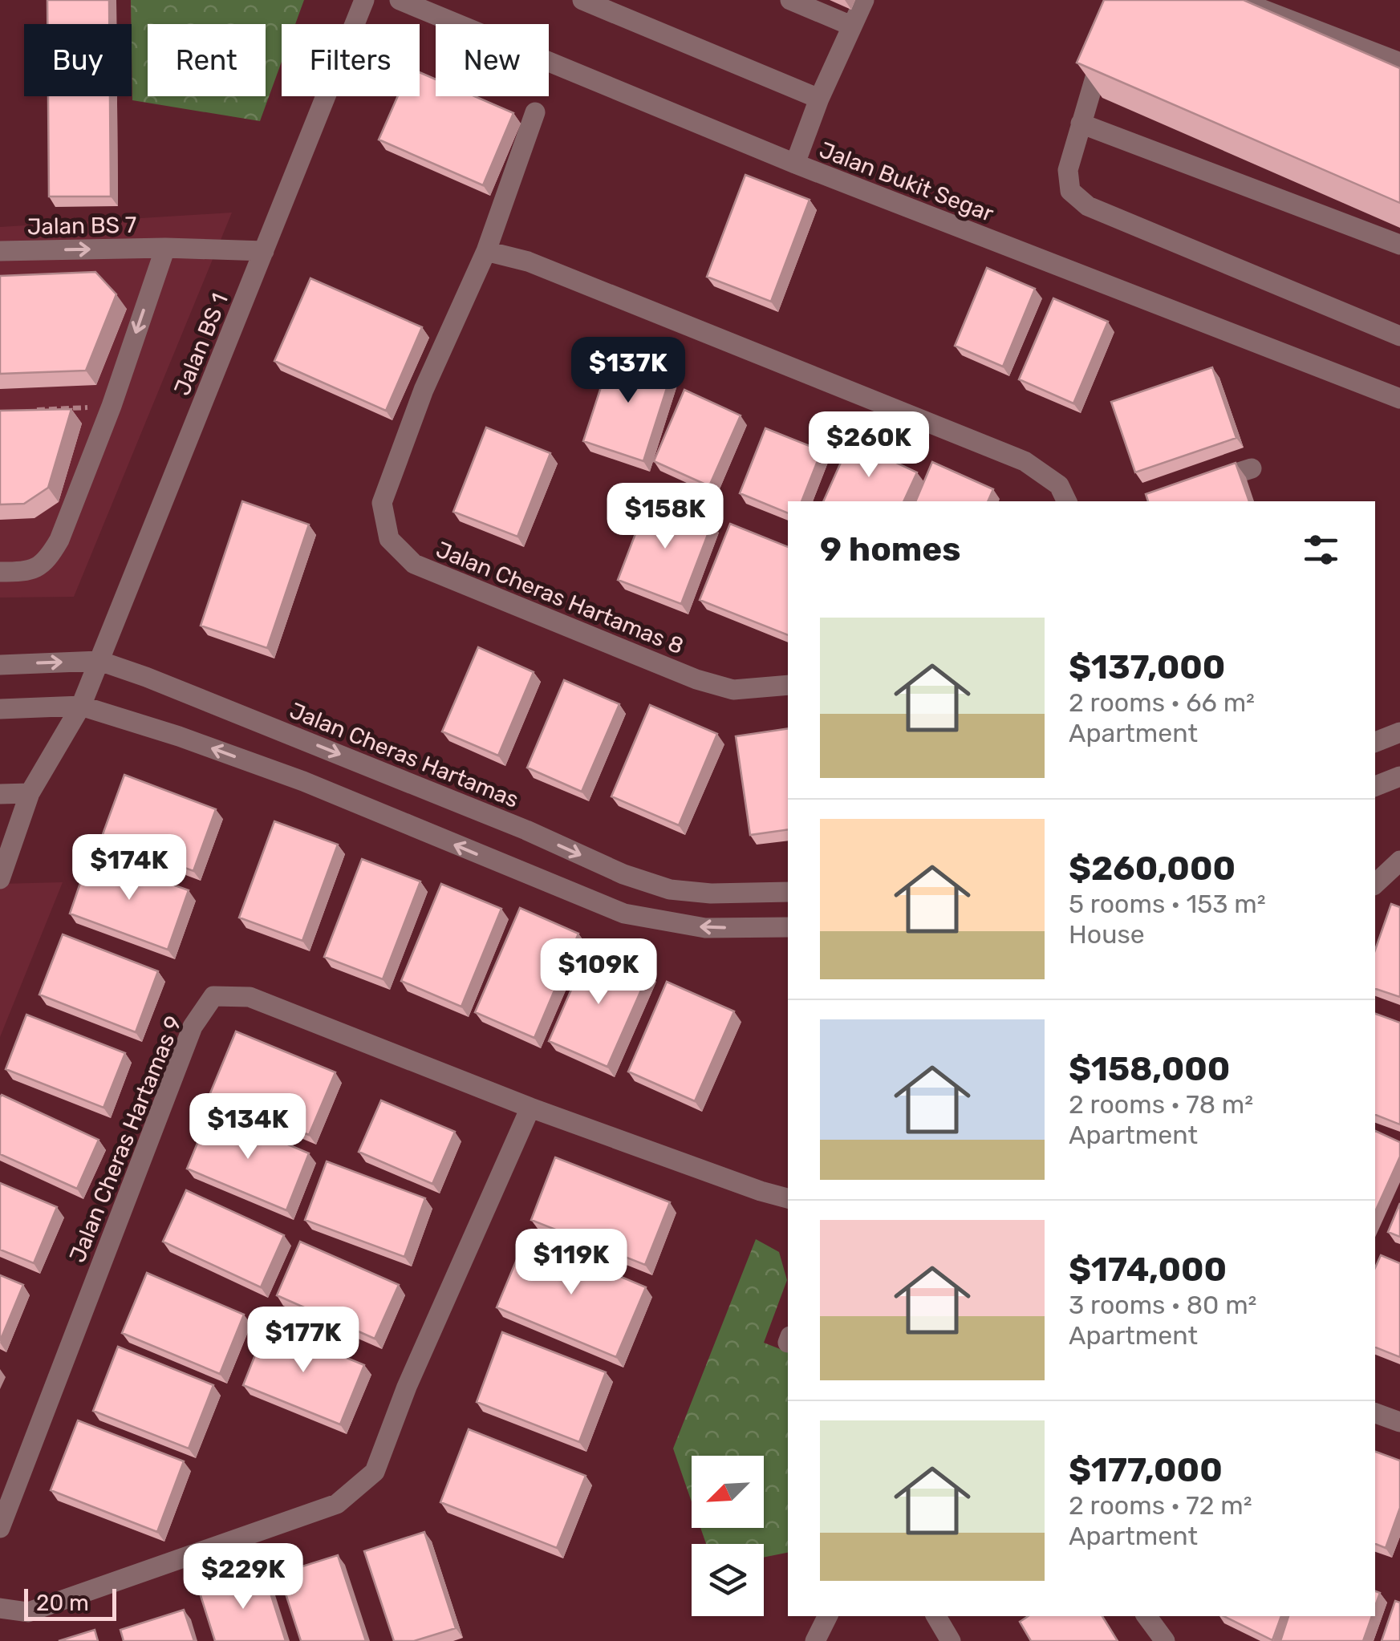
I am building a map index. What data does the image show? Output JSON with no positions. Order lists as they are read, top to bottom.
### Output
{
  "streets": {
    "street": [
      "Jalan Bukit Segar",
      "Jalan BS 7",
      "Jalan BS 1",
      "Jalan Cheras Hartamas 8",
      "Jalan Cheras Hartamas",
      "Jalan Cheras Hartamas 9"
    ]
  },
  "crossings": [
    ["Jalan BS 7", "Jalan BS 1"],
    ["Jalan BS 1", "Jalan Cheras Hartamas"]
  ],
  "one_way": ["Jalan BS 7"],
  "scale_bar": "20 m",
  "north": "bottom left",
  "page": {
    "chip": [
      "Buy",
      "Rent",
      "Filters",
      "New"
    ],
    "price": [
      "$137K",
      "$260K",
      "$158K",
      "$174K",
      "$109K",
      "$134K",
      "$119K",
      "$177K",
      "$229K"
    ],
    "heading": "9 homes",
    "list": [
      {
        "name": "$137,000",
        "note": "2 rooms · 66 m² · Apartment"
      },
      {
        "name": "$260,000",
        "note": "5 rooms · 153 m² · House"
      },
      {
        "name": "$158,000",
        "note": "2 rooms · 78 m² · Apartment"
      },
      {
        "name": "$174,000",
        "note": "3 rooms · 80 m² · Apartment"
      },
      {
        "name": "$177,000",
        "note": "2 rooms · 72 m² · Apartment"
      }
    ],
    "scale": "20 m"
  }
}
